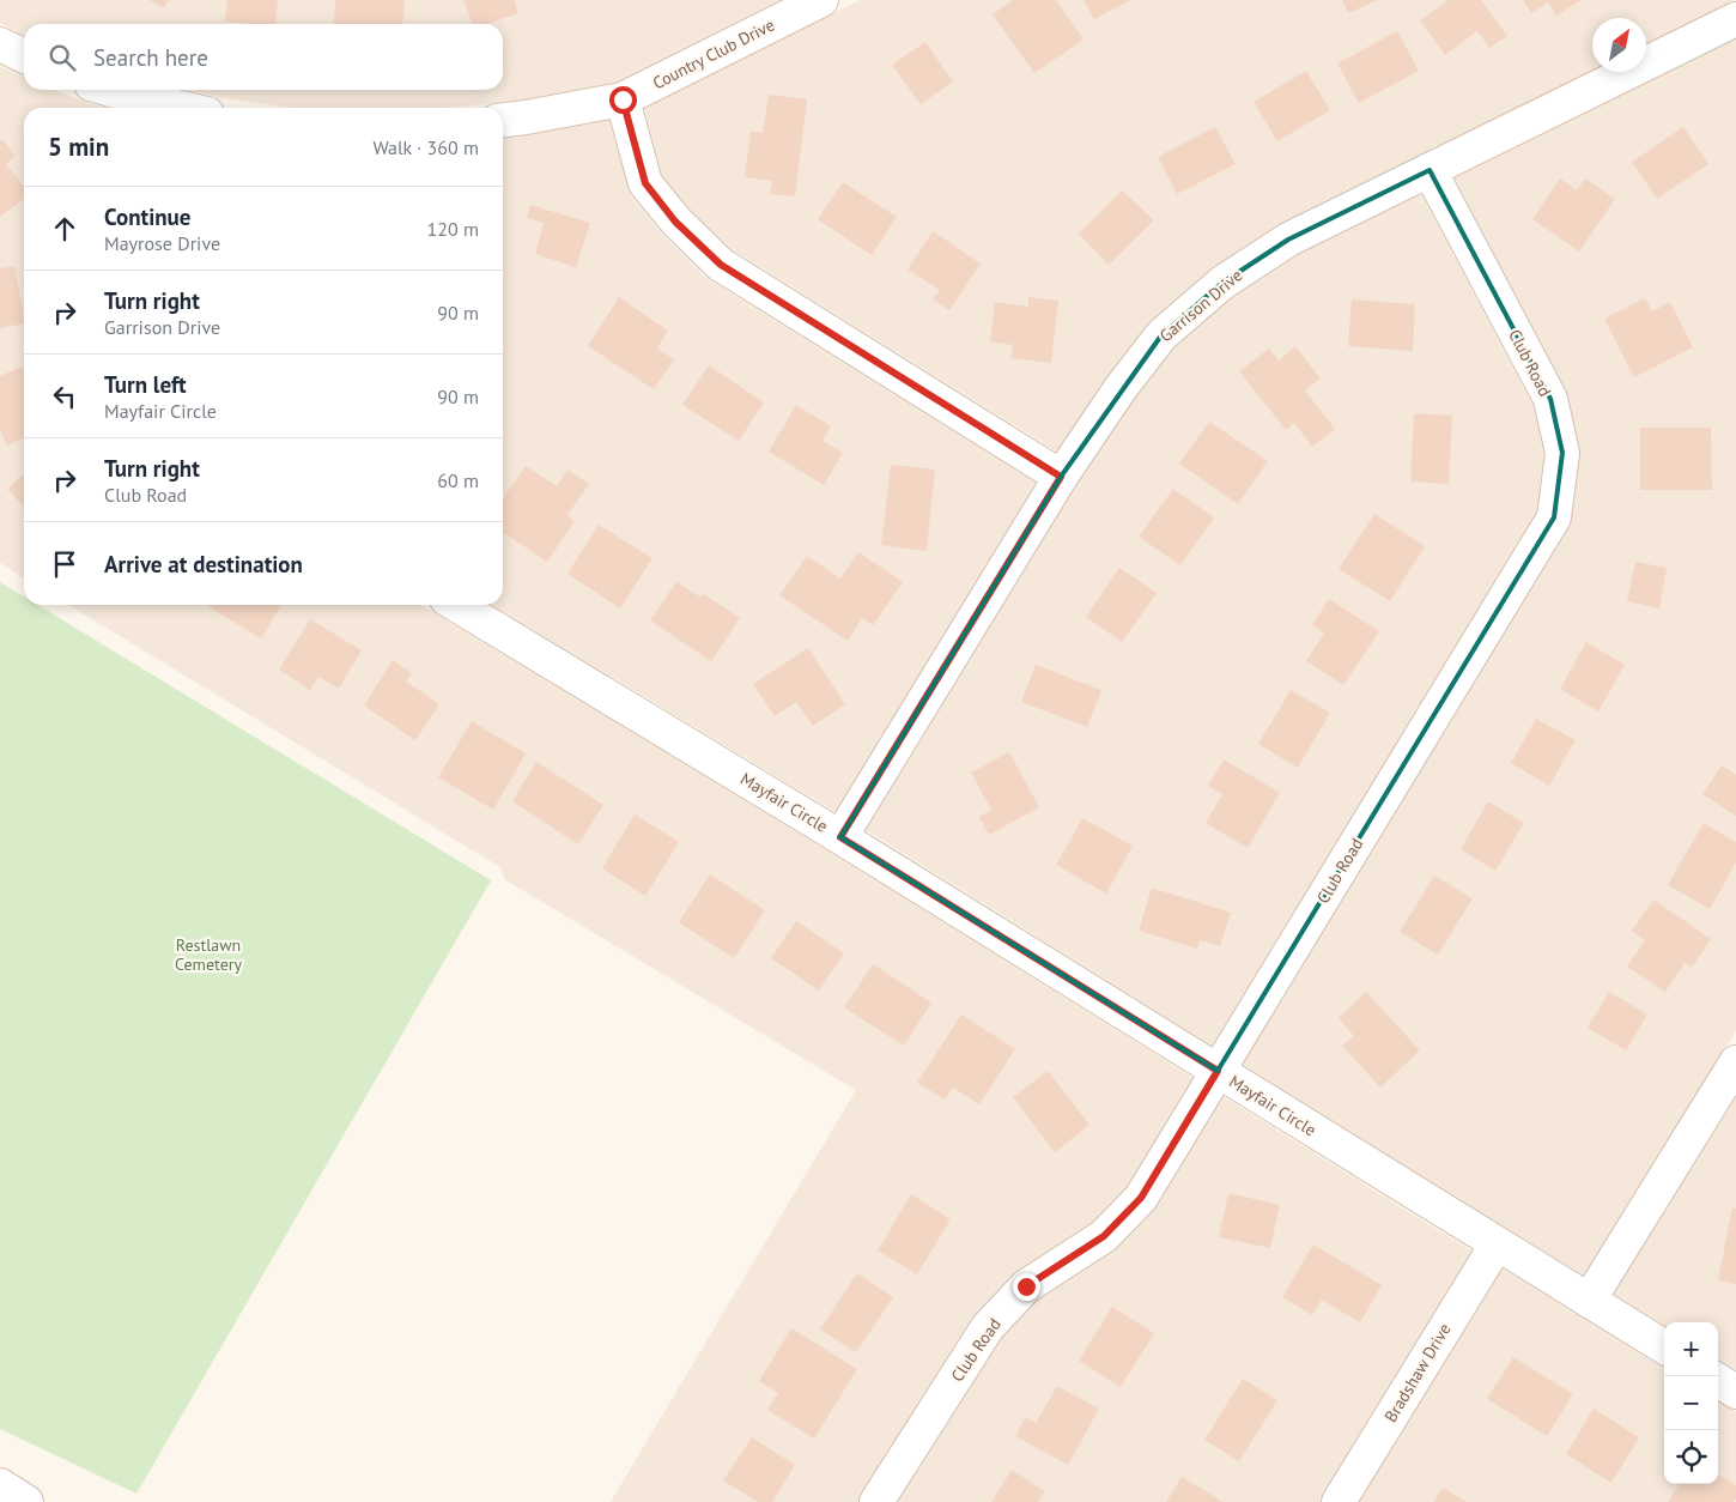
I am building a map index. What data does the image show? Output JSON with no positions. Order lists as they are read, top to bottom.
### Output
{
  "streets": {
    "street": [
      "Country Club Drive",
      "Garrison Drive",
      "Club Road",
      "Mayfair Circle",
      "Bradshaw Drive"
    ]
  },
  "crossings": [
    ["Garrison Drive", "Club Road"],
    ["Garrison Drive", "Mayfair Circle"],
    ["Club Road", "Mayfair Circle"],
    ["Mayfair Circle", "Bradshaw Drive"]
  ],
  "parks": ["Restlawn Cemetery"],
  "north": "top right",
  "page": {
    "search": "Search here",
    "heading": ["5 min", "Walk · 360 m"],
    "list": [
      ["Continue", "Mayrose Drive", "120 m"],
      ["Turn right", "Garrison Drive", "90 m"],
      ["Turn left", "Mayfair Circle", "90 m"],
      ["Turn right", "Club Road", "60 m"],
      "Arrive at destination"
    ],
    "map_buttons": ["+", "−"]
  }
}
